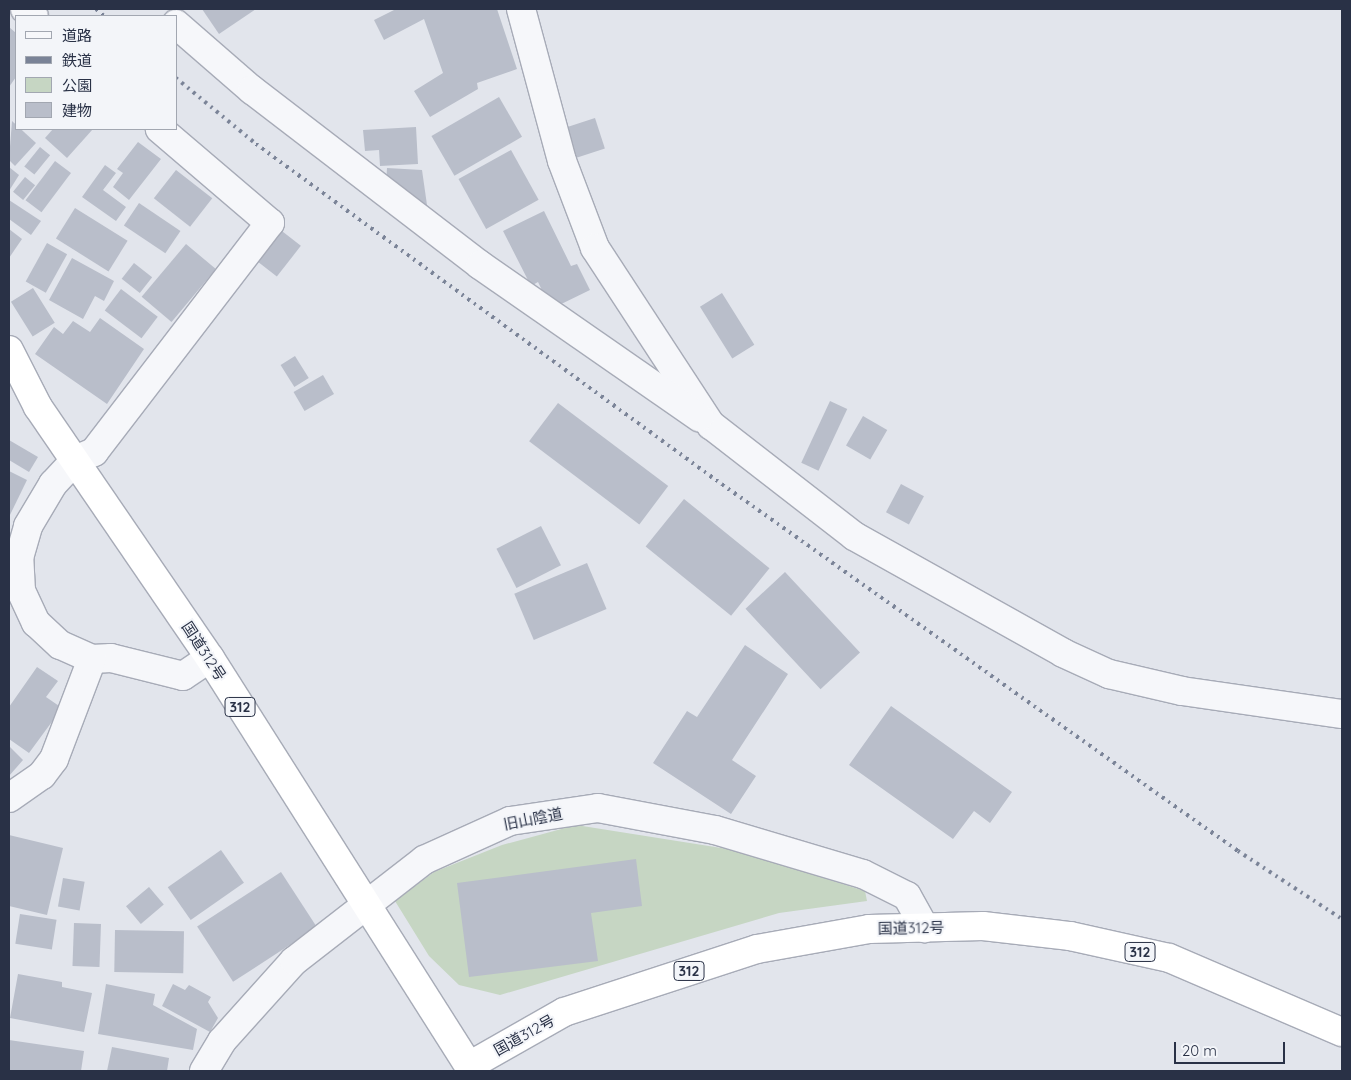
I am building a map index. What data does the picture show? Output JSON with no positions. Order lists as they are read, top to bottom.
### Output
{
  "streets": {
    "highway": ["国道312号", "312"],
    "street": ["旧山陰道"]
  },
  "crossings": [
    ["国道312号", "旧山陰道"]
  ],
  "legend": [
    "道路",
    "鉄道",
    "公園",
    "建物"
  ],
  "scale_bar": "20 m"
}
